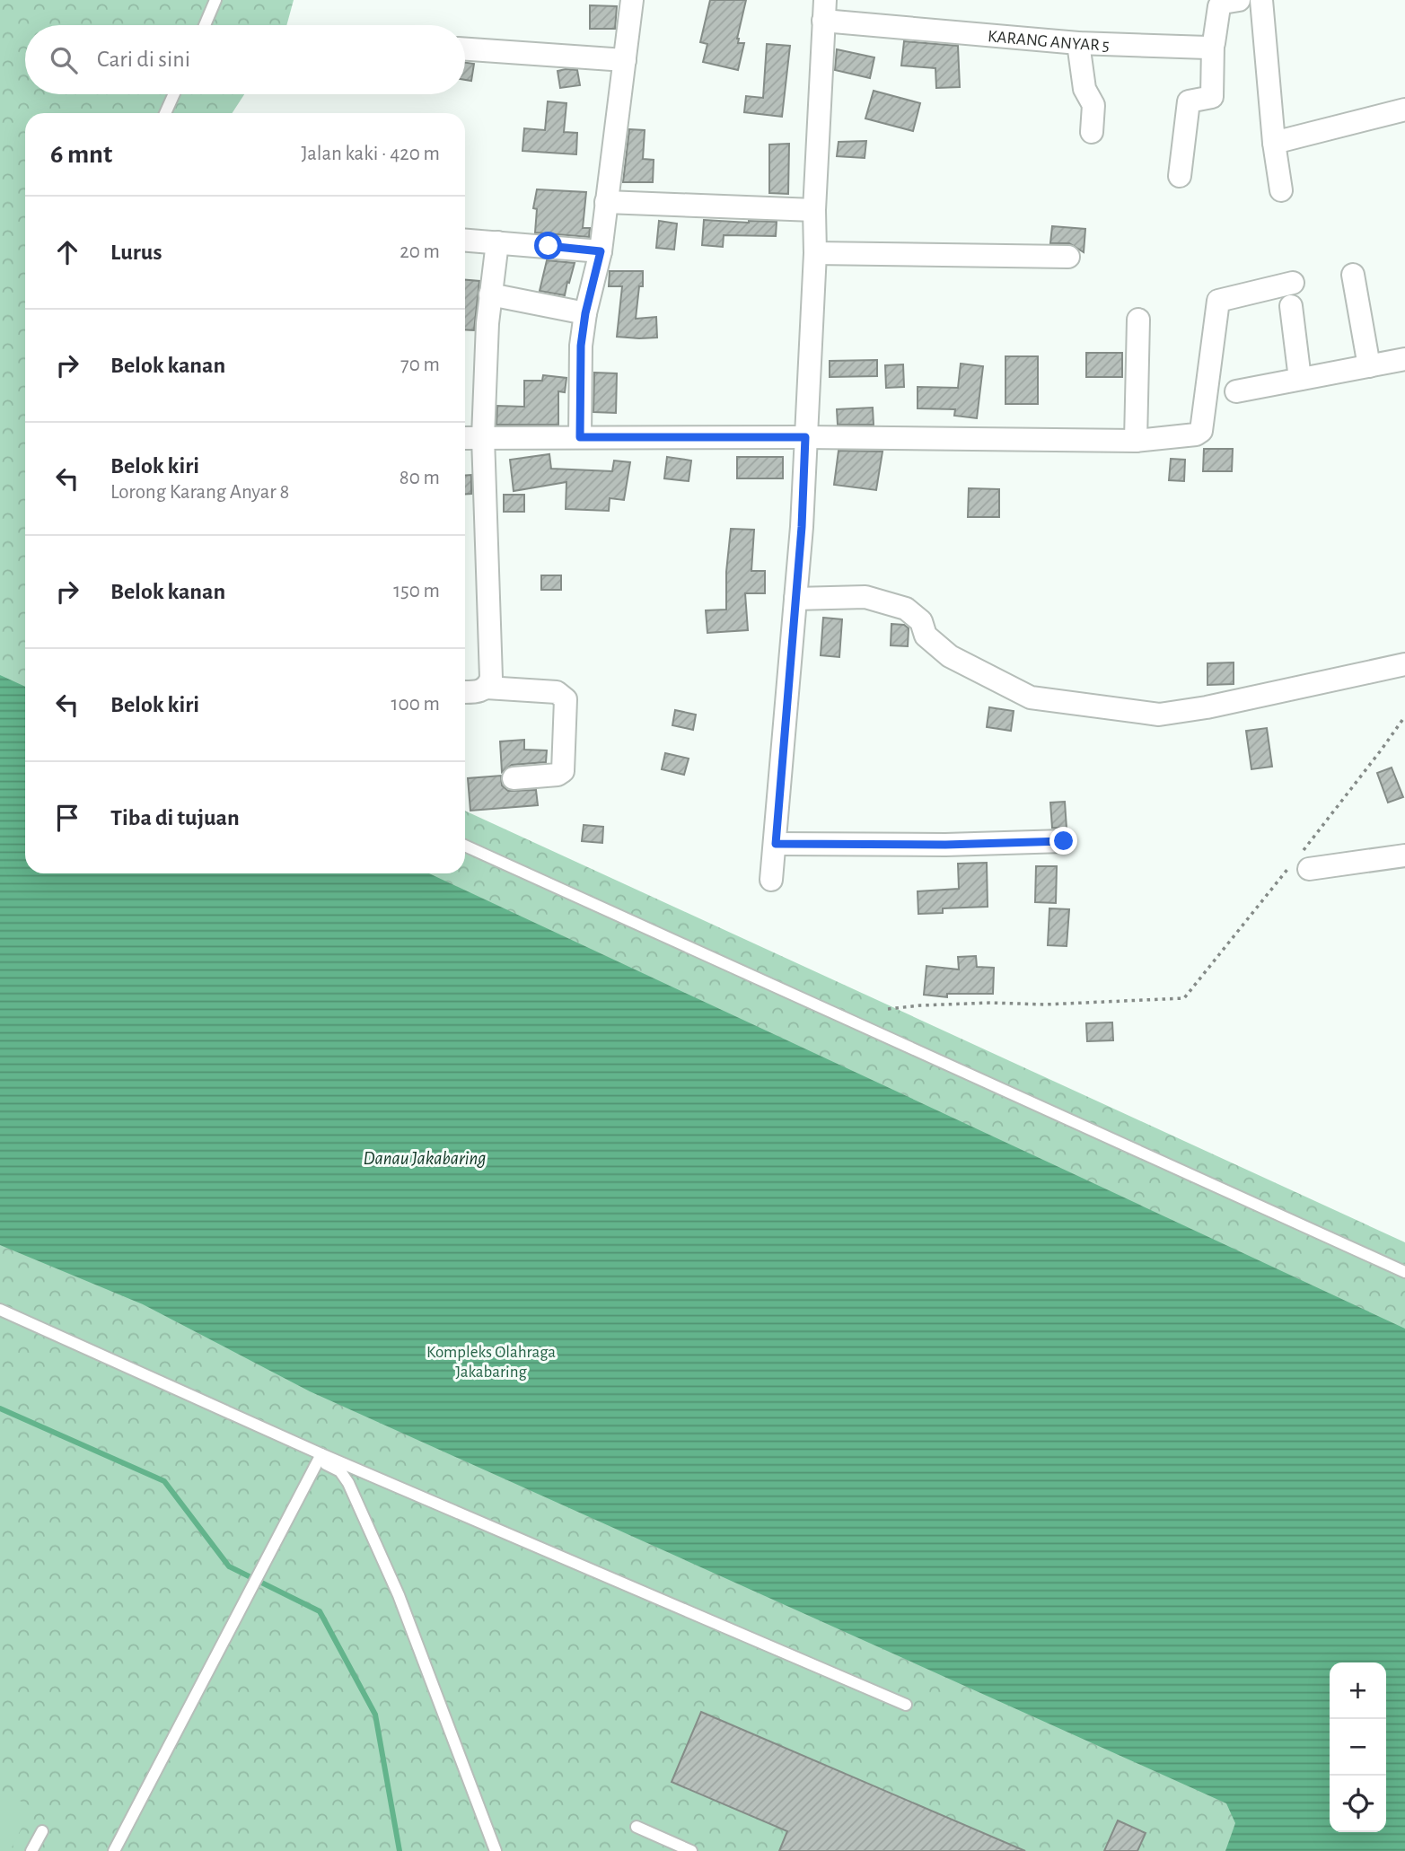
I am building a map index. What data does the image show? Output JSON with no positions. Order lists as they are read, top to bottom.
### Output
{
  "streets": {
    "street": ["KARANG ANYAR 5"]
  },
  "water": ["Danau Jakabaring"],
  "parks": ["Kompleks Olahraga Jakabaring"],
  "page": {
    "search": "Cari di sini",
    "heading": ["6 mnt", "Jalan kaki · 420 m"],
    "list": [
      ["Lurus", "20 m"],
      ["Belok kanan", "70 m"],
      ["Belok kiri", "Lorong Karang Anyar 8", "80 m"],
      ["Belok kanan", "150 m"],
      ["Belok kiri", "100 m"],
      "Tiba di tujuan"
    ],
    "map_buttons": ["+", "−"]
  }
}
